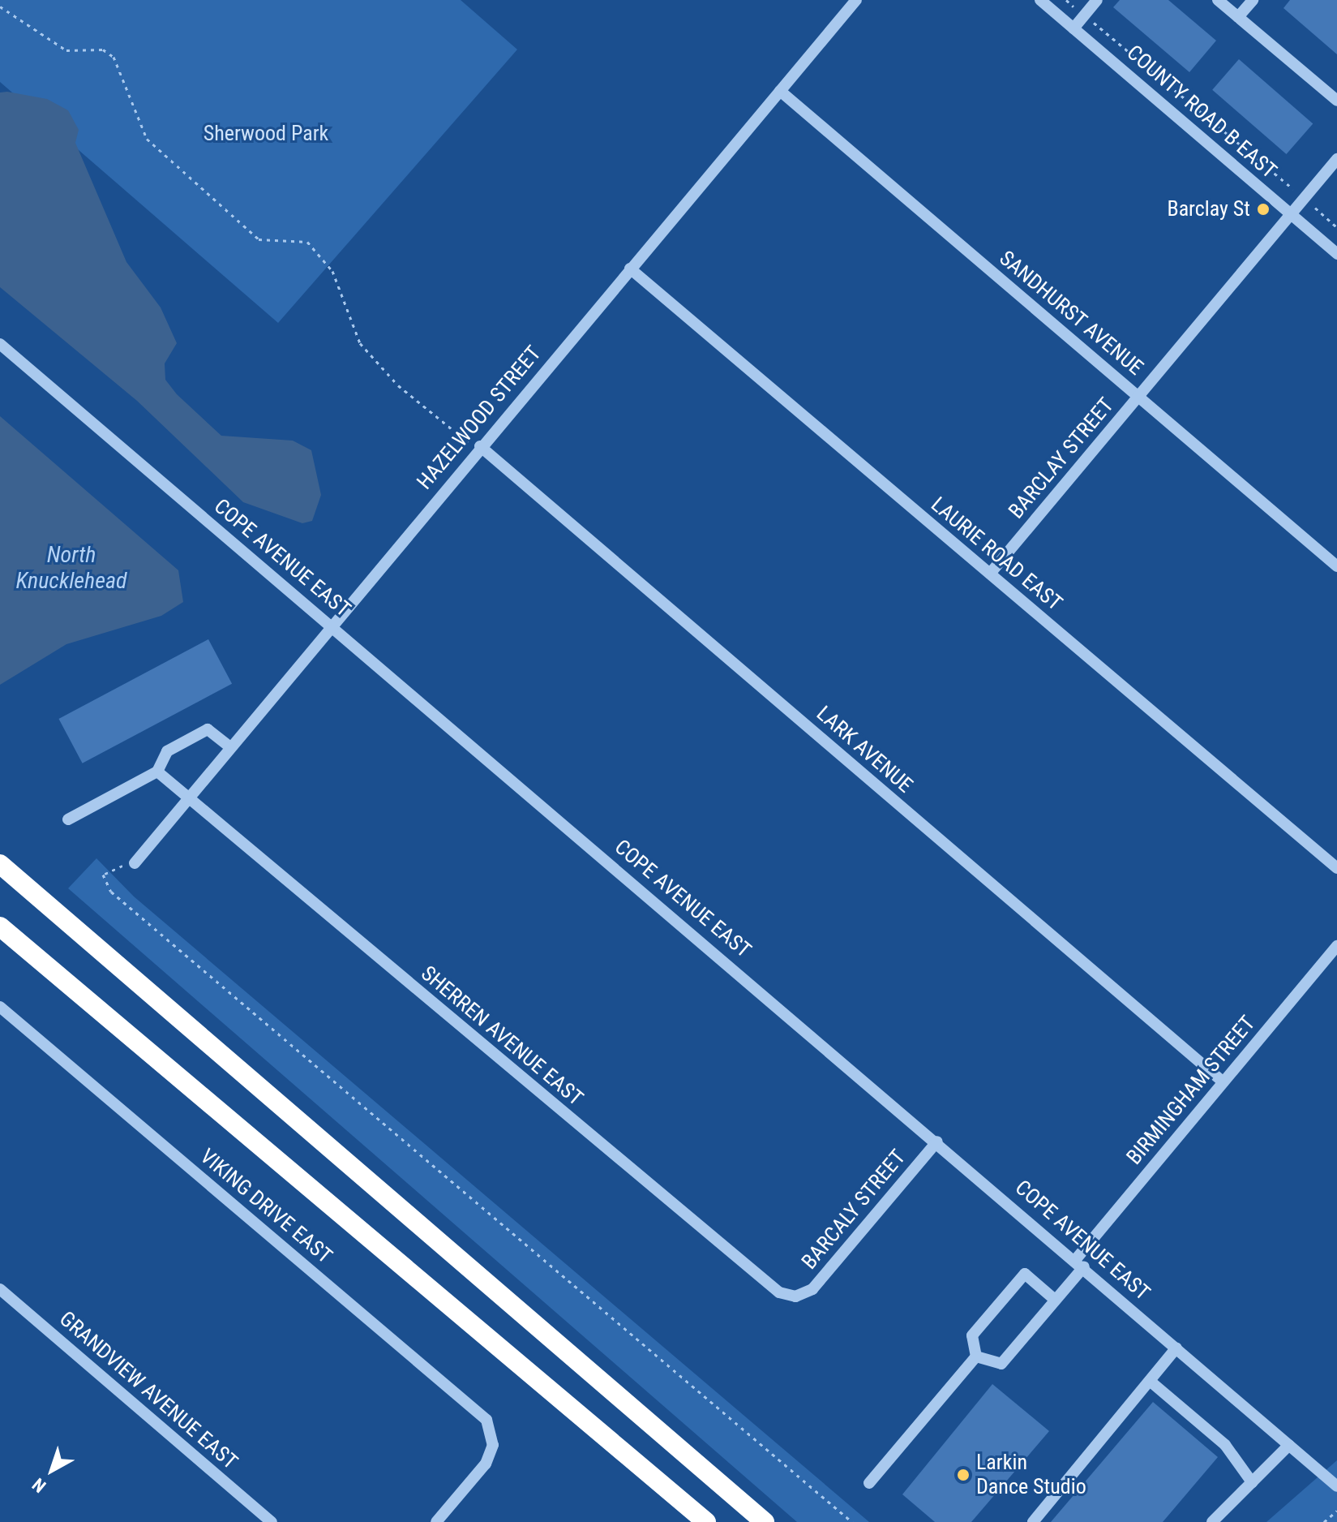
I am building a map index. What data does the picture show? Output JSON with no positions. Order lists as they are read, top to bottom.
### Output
{
  "streets": {
    "street": [
      "COUNTY ROAD B EAST",
      "SANDHURST AVENUE",
      "HAZELWOOD STREET",
      "BARCLAY STREET",
      "LAURIE ROAD EAST",
      "COPE AVENUE EAST",
      "LARK AVENUE",
      "SHERREN AVENUE EAST",
      "BIRMINGHAM STREET",
      "VIKING DRIVE EAST",
      "BARCALY STREET",
      "GRANDVIEW AVENUE EAST"
    ]
  },
  "crossings": [
    ["COUNTY ROAD B EAST", "BARCLAY STREET"],
    ["SANDHURST AVENUE", "HAZELWOOD STREET"],
    ["SANDHURST AVENUE", "BARCLAY STREET"],
    ["HAZELWOOD STREET", "LAURIE ROAD EAST"],
    ["HAZELWOOD STREET", "COPE AVENUE EAST"],
    ["HAZELWOOD STREET", "LARK AVENUE"],
    ["HAZELWOOD STREET", "SHERREN AVENUE EAST"],
    ["BARCLAY STREET", "LAURIE ROAD EAST"],
    ["COPE AVENUE EAST", "BIRMINGHAM STREET"],
    ["COPE AVENUE EAST", "BARCALY STREET"],
    ["LARK AVENUE", "BIRMINGHAM STREET"],
    ["SHERREN AVENUE EAST", "BARCALY STREET"]
  ],
  "water": ["North Knucklehead"],
  "parks": ["Sherwood Park"],
  "places": ["Barclay St", "Larkin Dance Studio"],
  "north": "bottom left"
}
